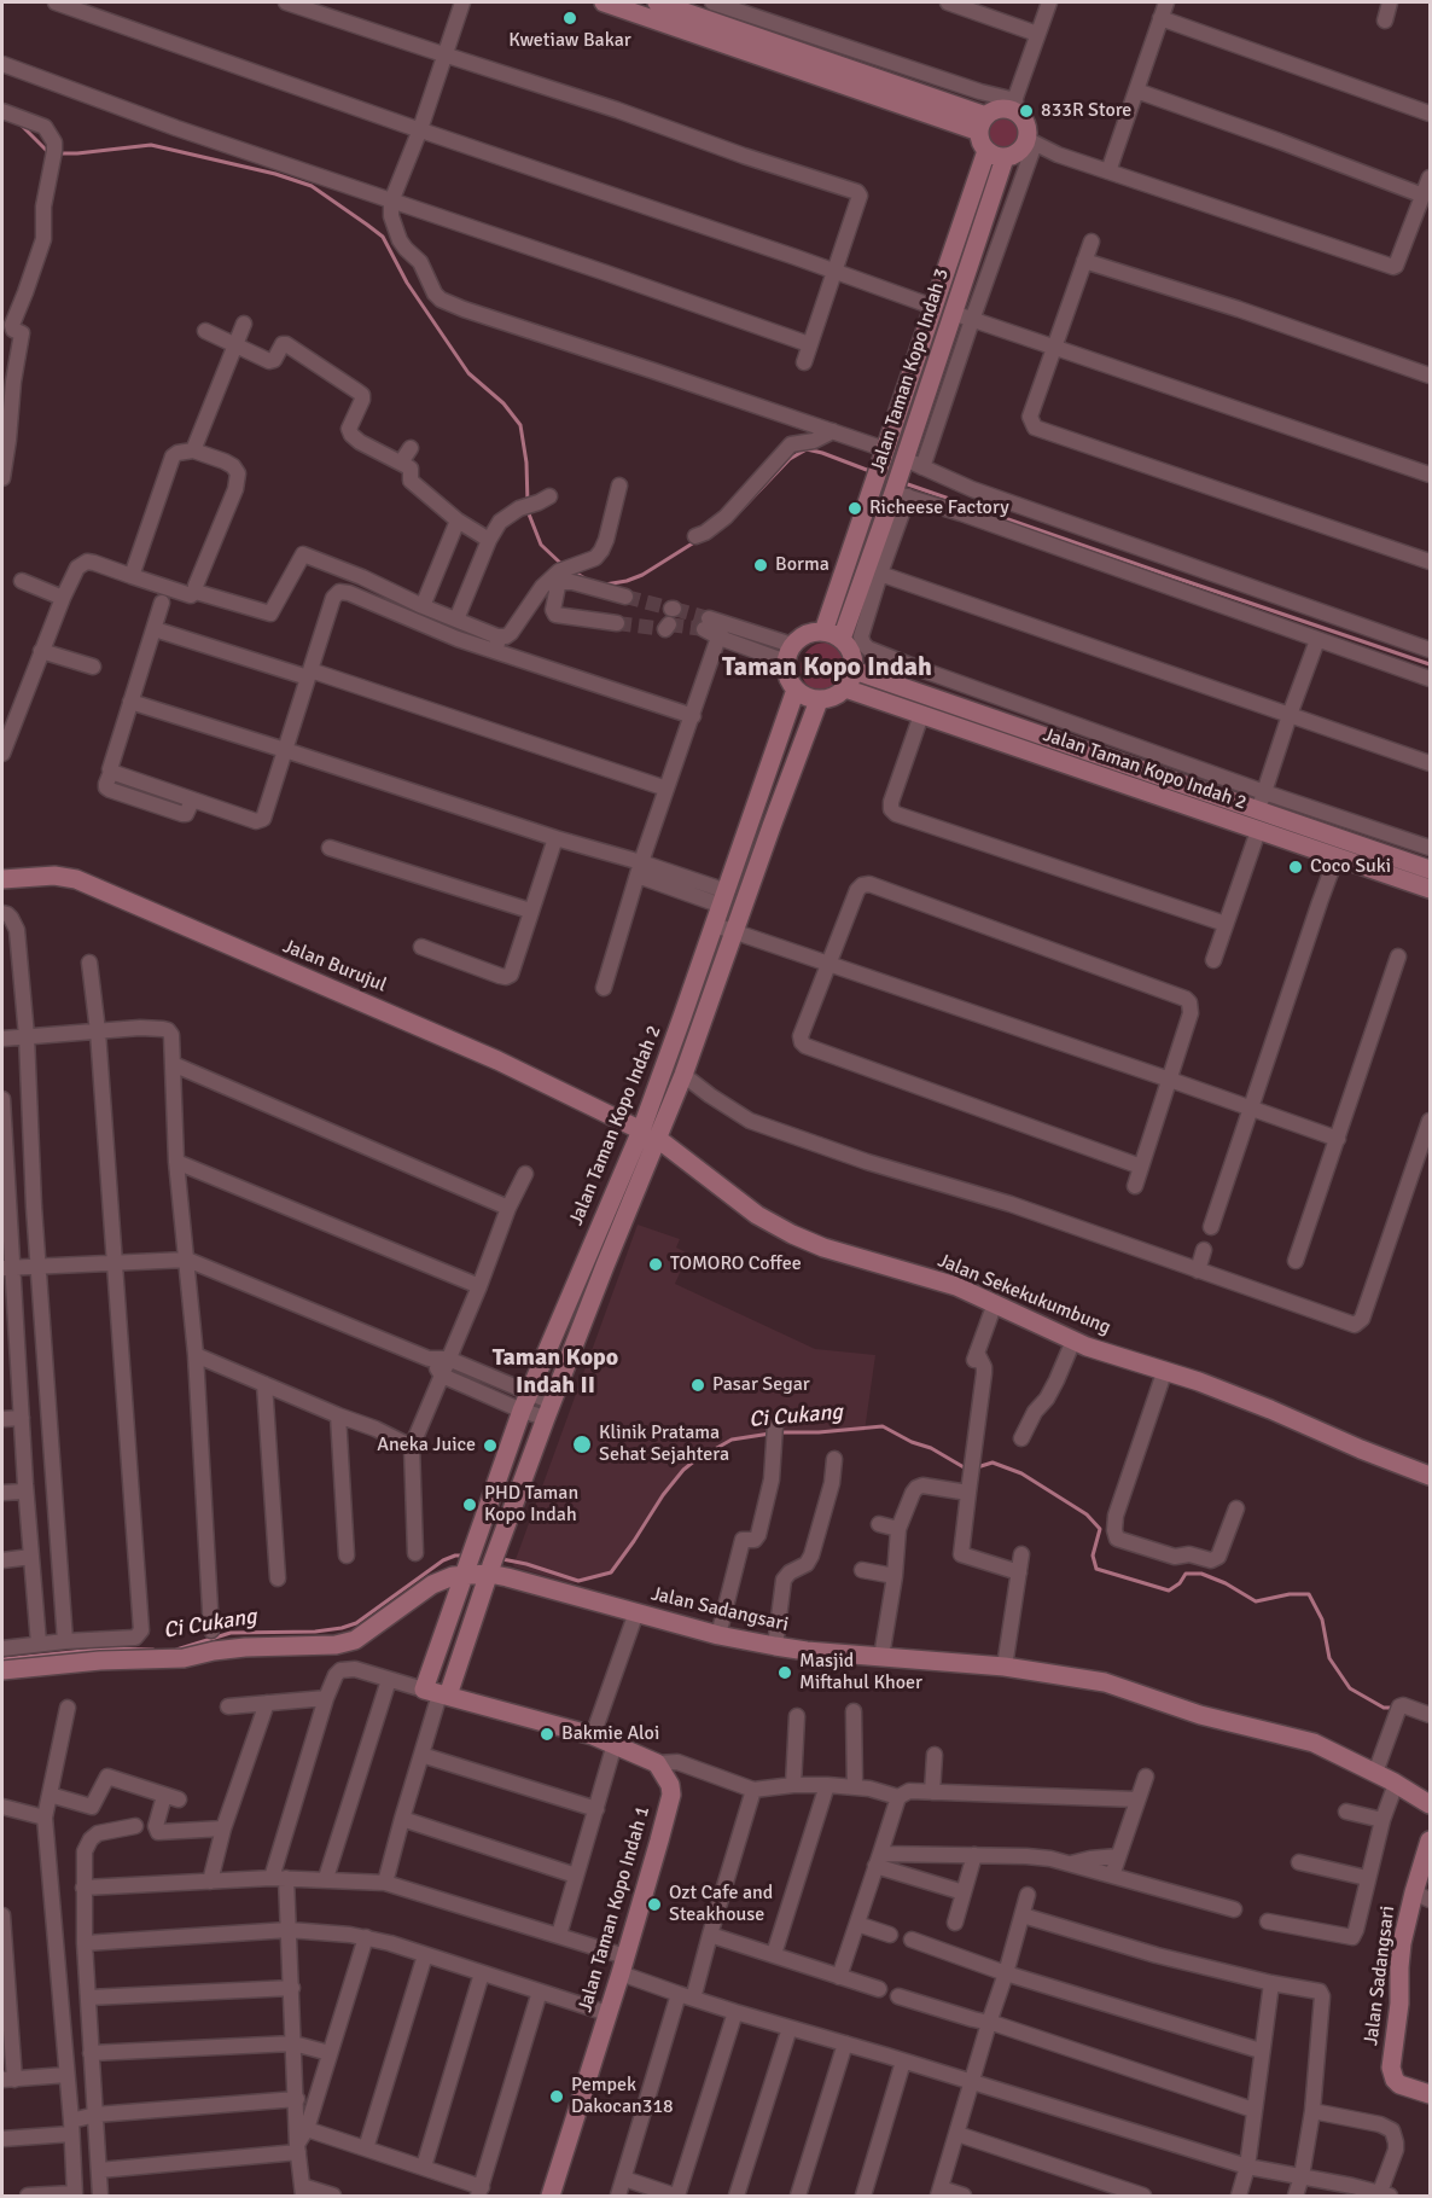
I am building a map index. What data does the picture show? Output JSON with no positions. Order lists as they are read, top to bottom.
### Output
{
  "streets": {
    "main road": [
      "Jalan Taman Kopo Indah 3",
      "Jalan Taman Kopo Indah 2",
      "Jalan Burujul",
      "Jalan Sekekukumbung",
      "Jalan Sadangsari",
      "Jalan Taman Kopo Indah 1"
    ]
  },
  "crossings": [
    ["Jalan Taman Kopo Indah 3", "Jalan Taman Kopo Indah 2"],
    ["Jalan Taman Kopo Indah 2", "Jalan Burujul"],
    ["Jalan Taman Kopo Indah 2", "Jalan Sadangsari"]
  ],
  "districts": ["Taman Kopo Indah", "Taman Kopo Indah II"],
  "water": ["Ci Cukang"],
  "places": [
    "Kwetiaw Bakar",
    "833R Store",
    "Richeese Factory",
    "Borma",
    "Coco Suki",
    "TOMORO Coffee",
    "Pasar Segar",
    "Klinik Pratama Sehat Sejahtera",
    "Aneka Juice",
    "PHD Taman Kopo Indah",
    "Masjid Miftahul Khoer",
    "Bakmie Aloi",
    "Ozt Cafe and Steakhouse",
    "Pempek Dakocan318"
  ]
}
